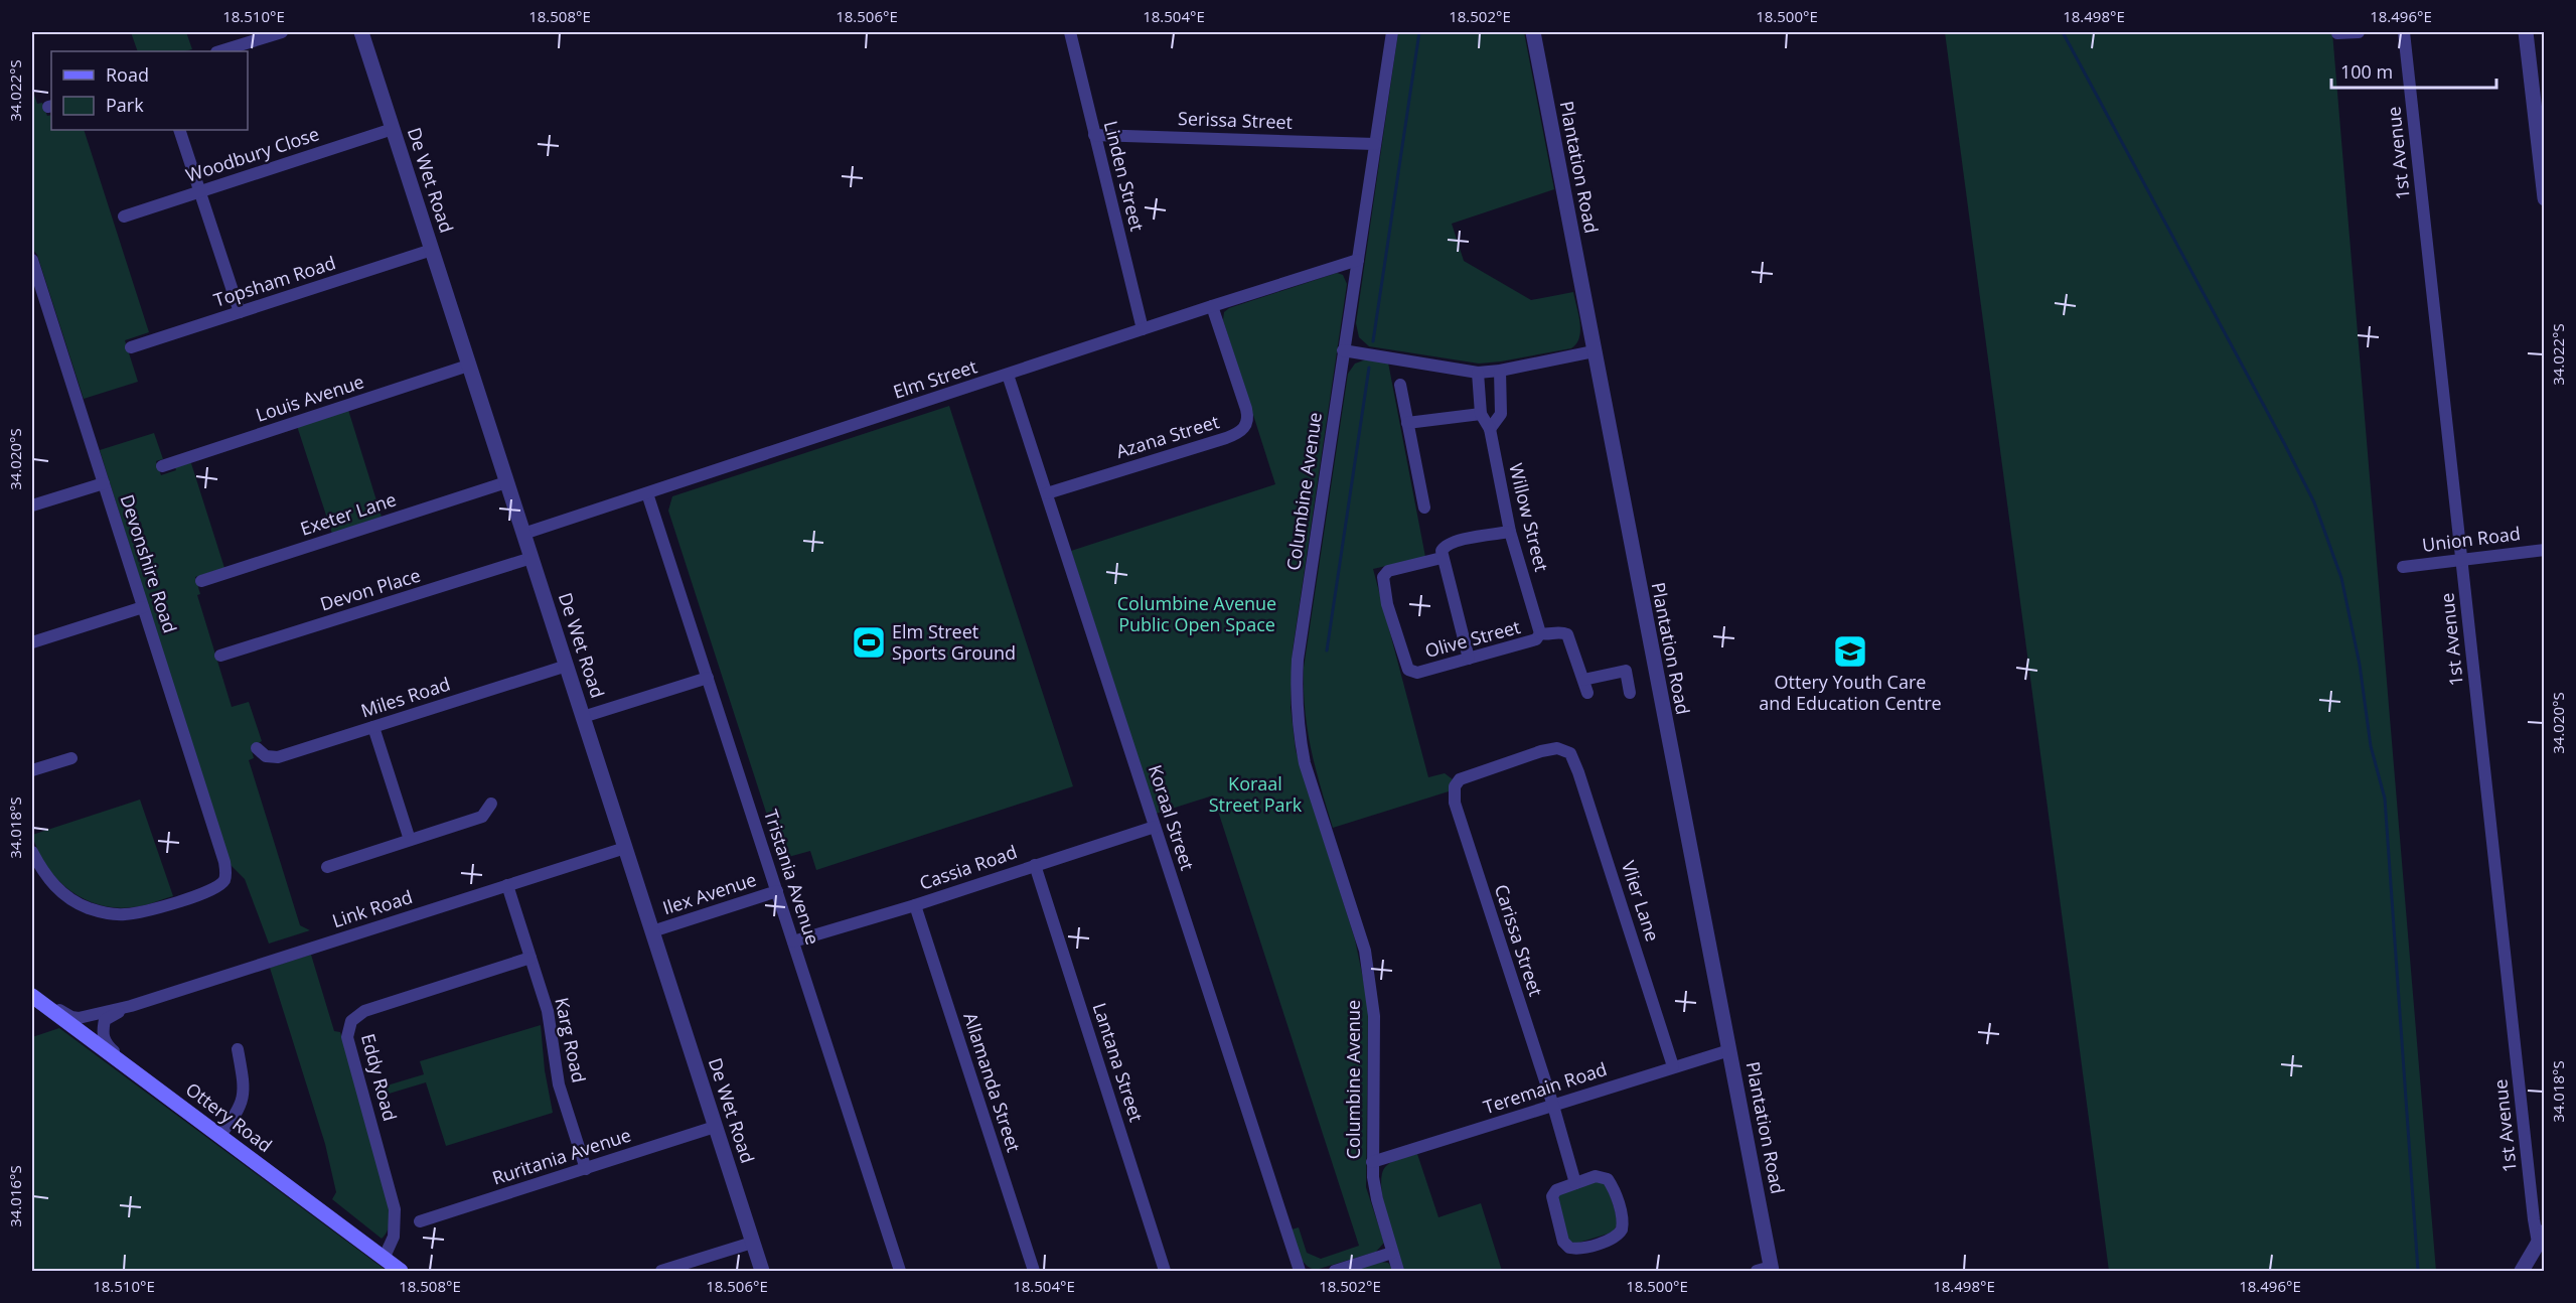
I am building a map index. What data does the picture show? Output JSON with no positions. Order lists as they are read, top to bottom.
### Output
{
  "streets": {
    "main road": ["Ottery Road"],
    "street": [
      "Serissa Street",
      "1st Avenue",
      "Woodbury Close",
      "Plantation Road",
      "Linden Street",
      "De Wet Road",
      "Topsham Road",
      "Elm Street",
      "Louis Avenue",
      "Azana Street",
      "Columbine Avenue",
      "Exeter Lane",
      "Willow Street",
      "Union Road",
      "Devonshire Road",
      "Devon Place",
      "Olive Street",
      "Miles Road",
      "Koraal Street",
      "Cassia Road",
      "Tristania Avenue",
      "Ilex Avenue",
      "Vlier Lane",
      "Link Road",
      "Carissa Street",
      "Karg Road",
      "Lantana Street",
      "Eddy Road",
      "Allamanda Street",
      "Teremain Road",
      "Ruritania Avenue"
    ]
  },
  "crossings": [
    ["Serissa Street", "Linden Street"],
    ["Serissa Street", "Columbine Avenue"],
    ["1st Avenue", "Union Road"],
    ["Woodbury Close", "De Wet Road"],
    ["Plantation Road", "Teremain Road"],
    ["Linden Street", "Elm Street"],
    ["De Wet Road", "Topsham Road"],
    ["De Wet Road", "Elm Street"],
    ["De Wet Road", "Louis Avenue"],
    ["De Wet Road", "Exeter Lane"],
    ["De Wet Road", "Devon Place"],
    ["De Wet Road", "Miles Road"],
    ["De Wet Road", "Ilex Avenue"],
    ["De Wet Road", "Link Road"],
    ["De Wet Road", "Ruritania Avenue"],
    ["Elm Street", "Azana Street"],
    ["Elm Street", "Columbine Avenue"],
    ["Elm Street", "Koraal Street"],
    ["Elm Street", "Tristania Avenue"],
    ["Azana Street", "Koraal Street"],
    ["Columbine Avenue", "Teremain Road"],
    ["Willow Street", "Olive Street"],
    ["Koraal Street", "Cassia Road"],
    ["Cassia Road", "Tristania Avenue"],
    ["Cassia Road", "Lantana Street"],
    ["Cassia Road", "Allamanda Street"],
    ["Tristania Avenue", "Ilex Avenue"],
    ["Vlier Lane", "Carissa Street"],
    ["Vlier Lane", "Teremain Road"],
    ["Link Road", "Karg Road"],
    ["Link Road", "Ottery Road"],
    ["Carissa Street", "Teremain Road"],
    ["Karg Road", "Eddy Road"],
    ["Karg Road", "Ruritania Avenue"],
    ["Eddy Road", "Ottery Road"]
  ],
  "parks": ["Columbine Avenue Public Open Space", "Koraal Street Park"],
  "places": {
    "sports": ["Elm Street Sports Ground"],
    "school or university": ["Ottery Youth Care and Education Centre"]
  },
  "legend": ["Road", "Park"],
  "scale_bar": "100 m",
  "coordinates": [
    "18.510°E",
    "18.508°E",
    "18.506°E",
    "18.504°E",
    "18.502°E",
    "18.500°E",
    "18.498°E",
    "18.496°E",
    "34.022°S",
    "34.020°S",
    "34.018°S",
    "34.016°S"
  ]
}
